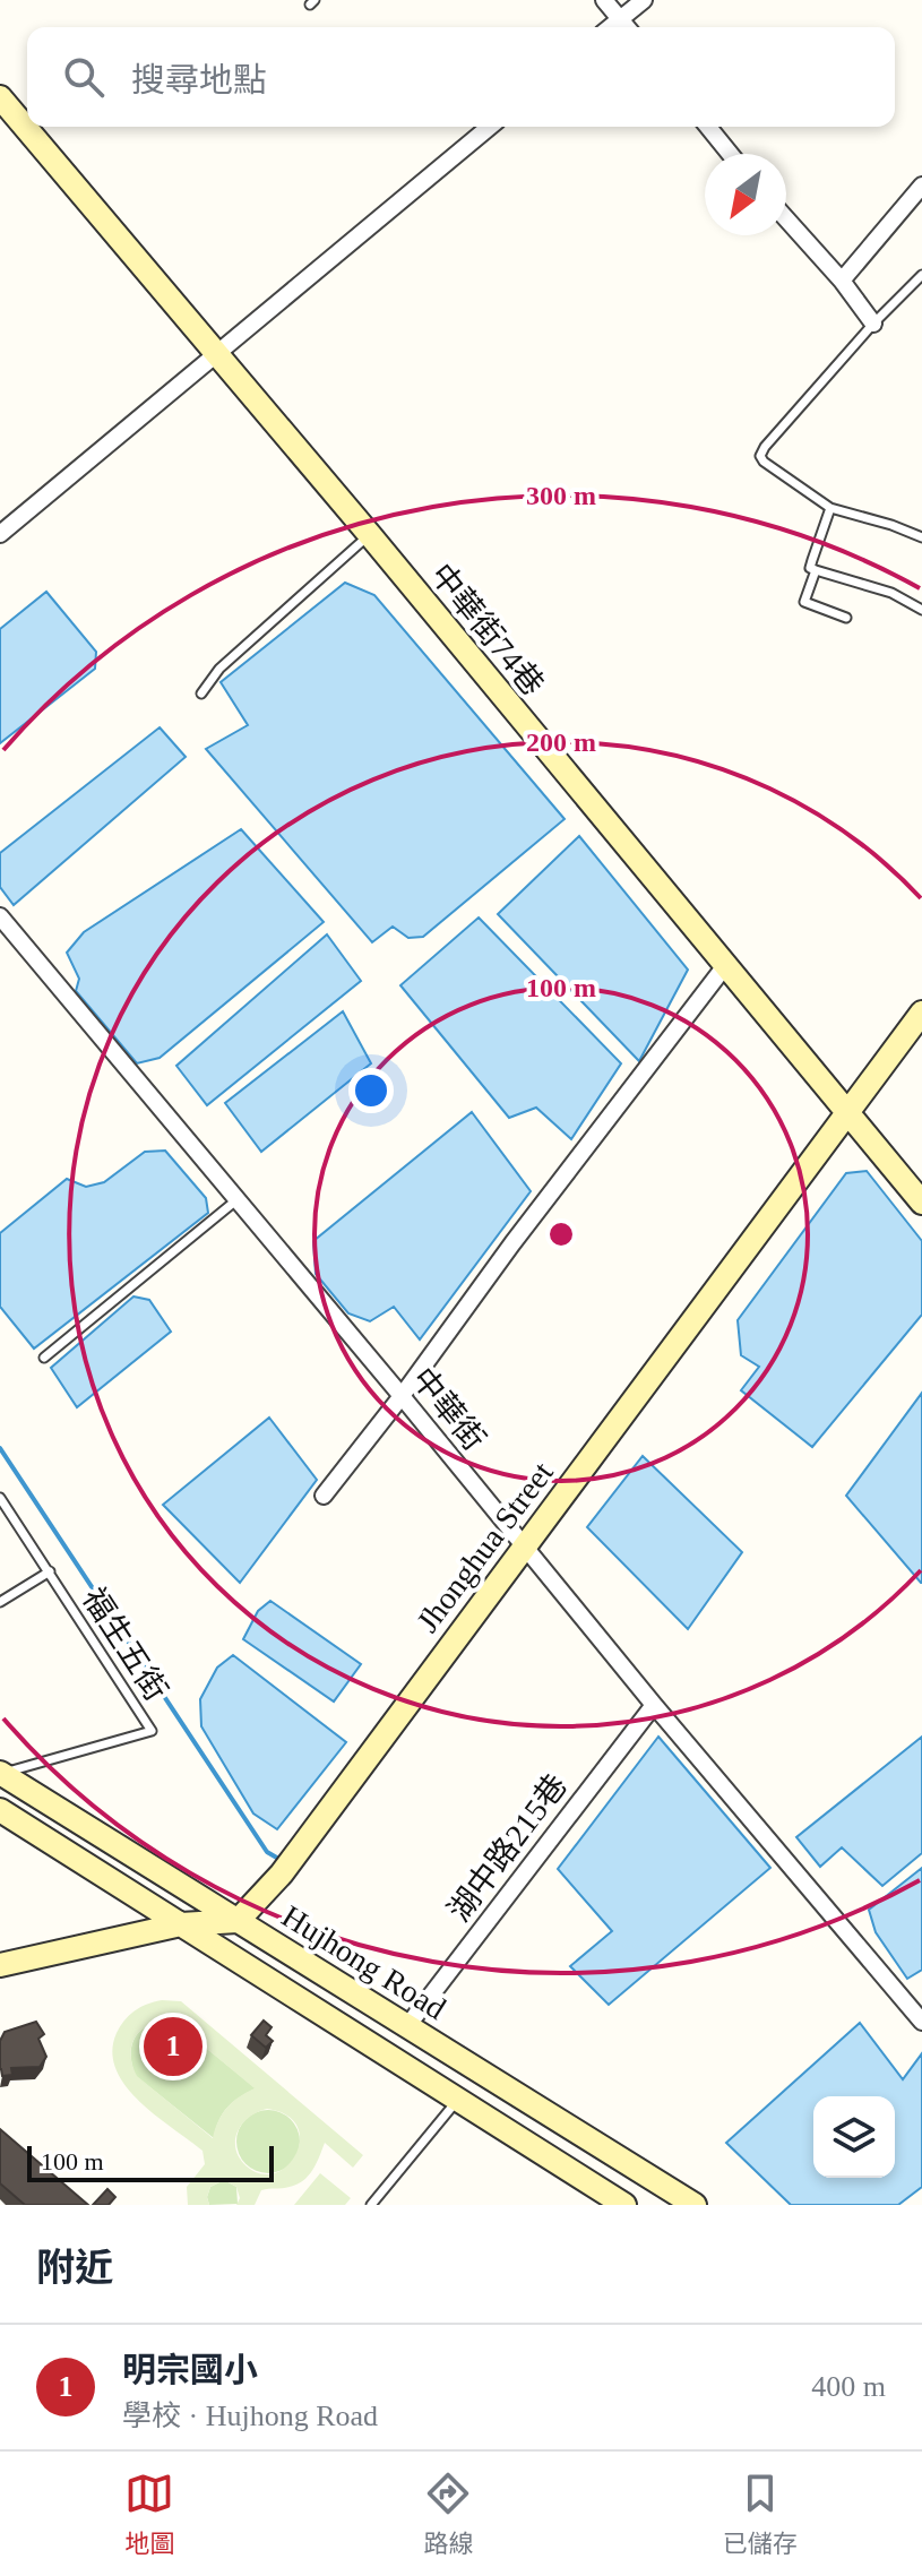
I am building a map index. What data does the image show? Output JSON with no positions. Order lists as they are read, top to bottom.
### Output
{
  "streets": {
    "street": [
      "中華街74巷",
      "中華街",
      "Jhonghua Street",
      "湖中路215巷",
      "Hujhong Road"
    ],
    "lane": ["福生五街"]
  },
  "crossings": [
    ["中華街74巷", "Jhonghua Street"],
    ["中華街", "Jhonghua Street"],
    ["中華街", "湖中路215巷"],
    ["Jhonghua Street", "Hujhong Road"],
    ["福生五街", "Hujhong Road"],
    ["湖中路215巷", "Hujhong Road"]
  ],
  "scale_bar": "100 m",
  "north": "bottom left",
  "page": {
    "search": "搜尋地點",
    "pins": "1",
    "scale": "100 m",
    "heading": "附近",
    "list": [
      {
        "mark": "1",
        "name": "明宗國小",
        "note": "學校 · Hujhong Road",
        "value": "400 m"
      }
    ],
    "nav": ["地圖", "路線", "已儲存"]
  },
  "rings": ["300 m", "200 m", "100 m"]
}
